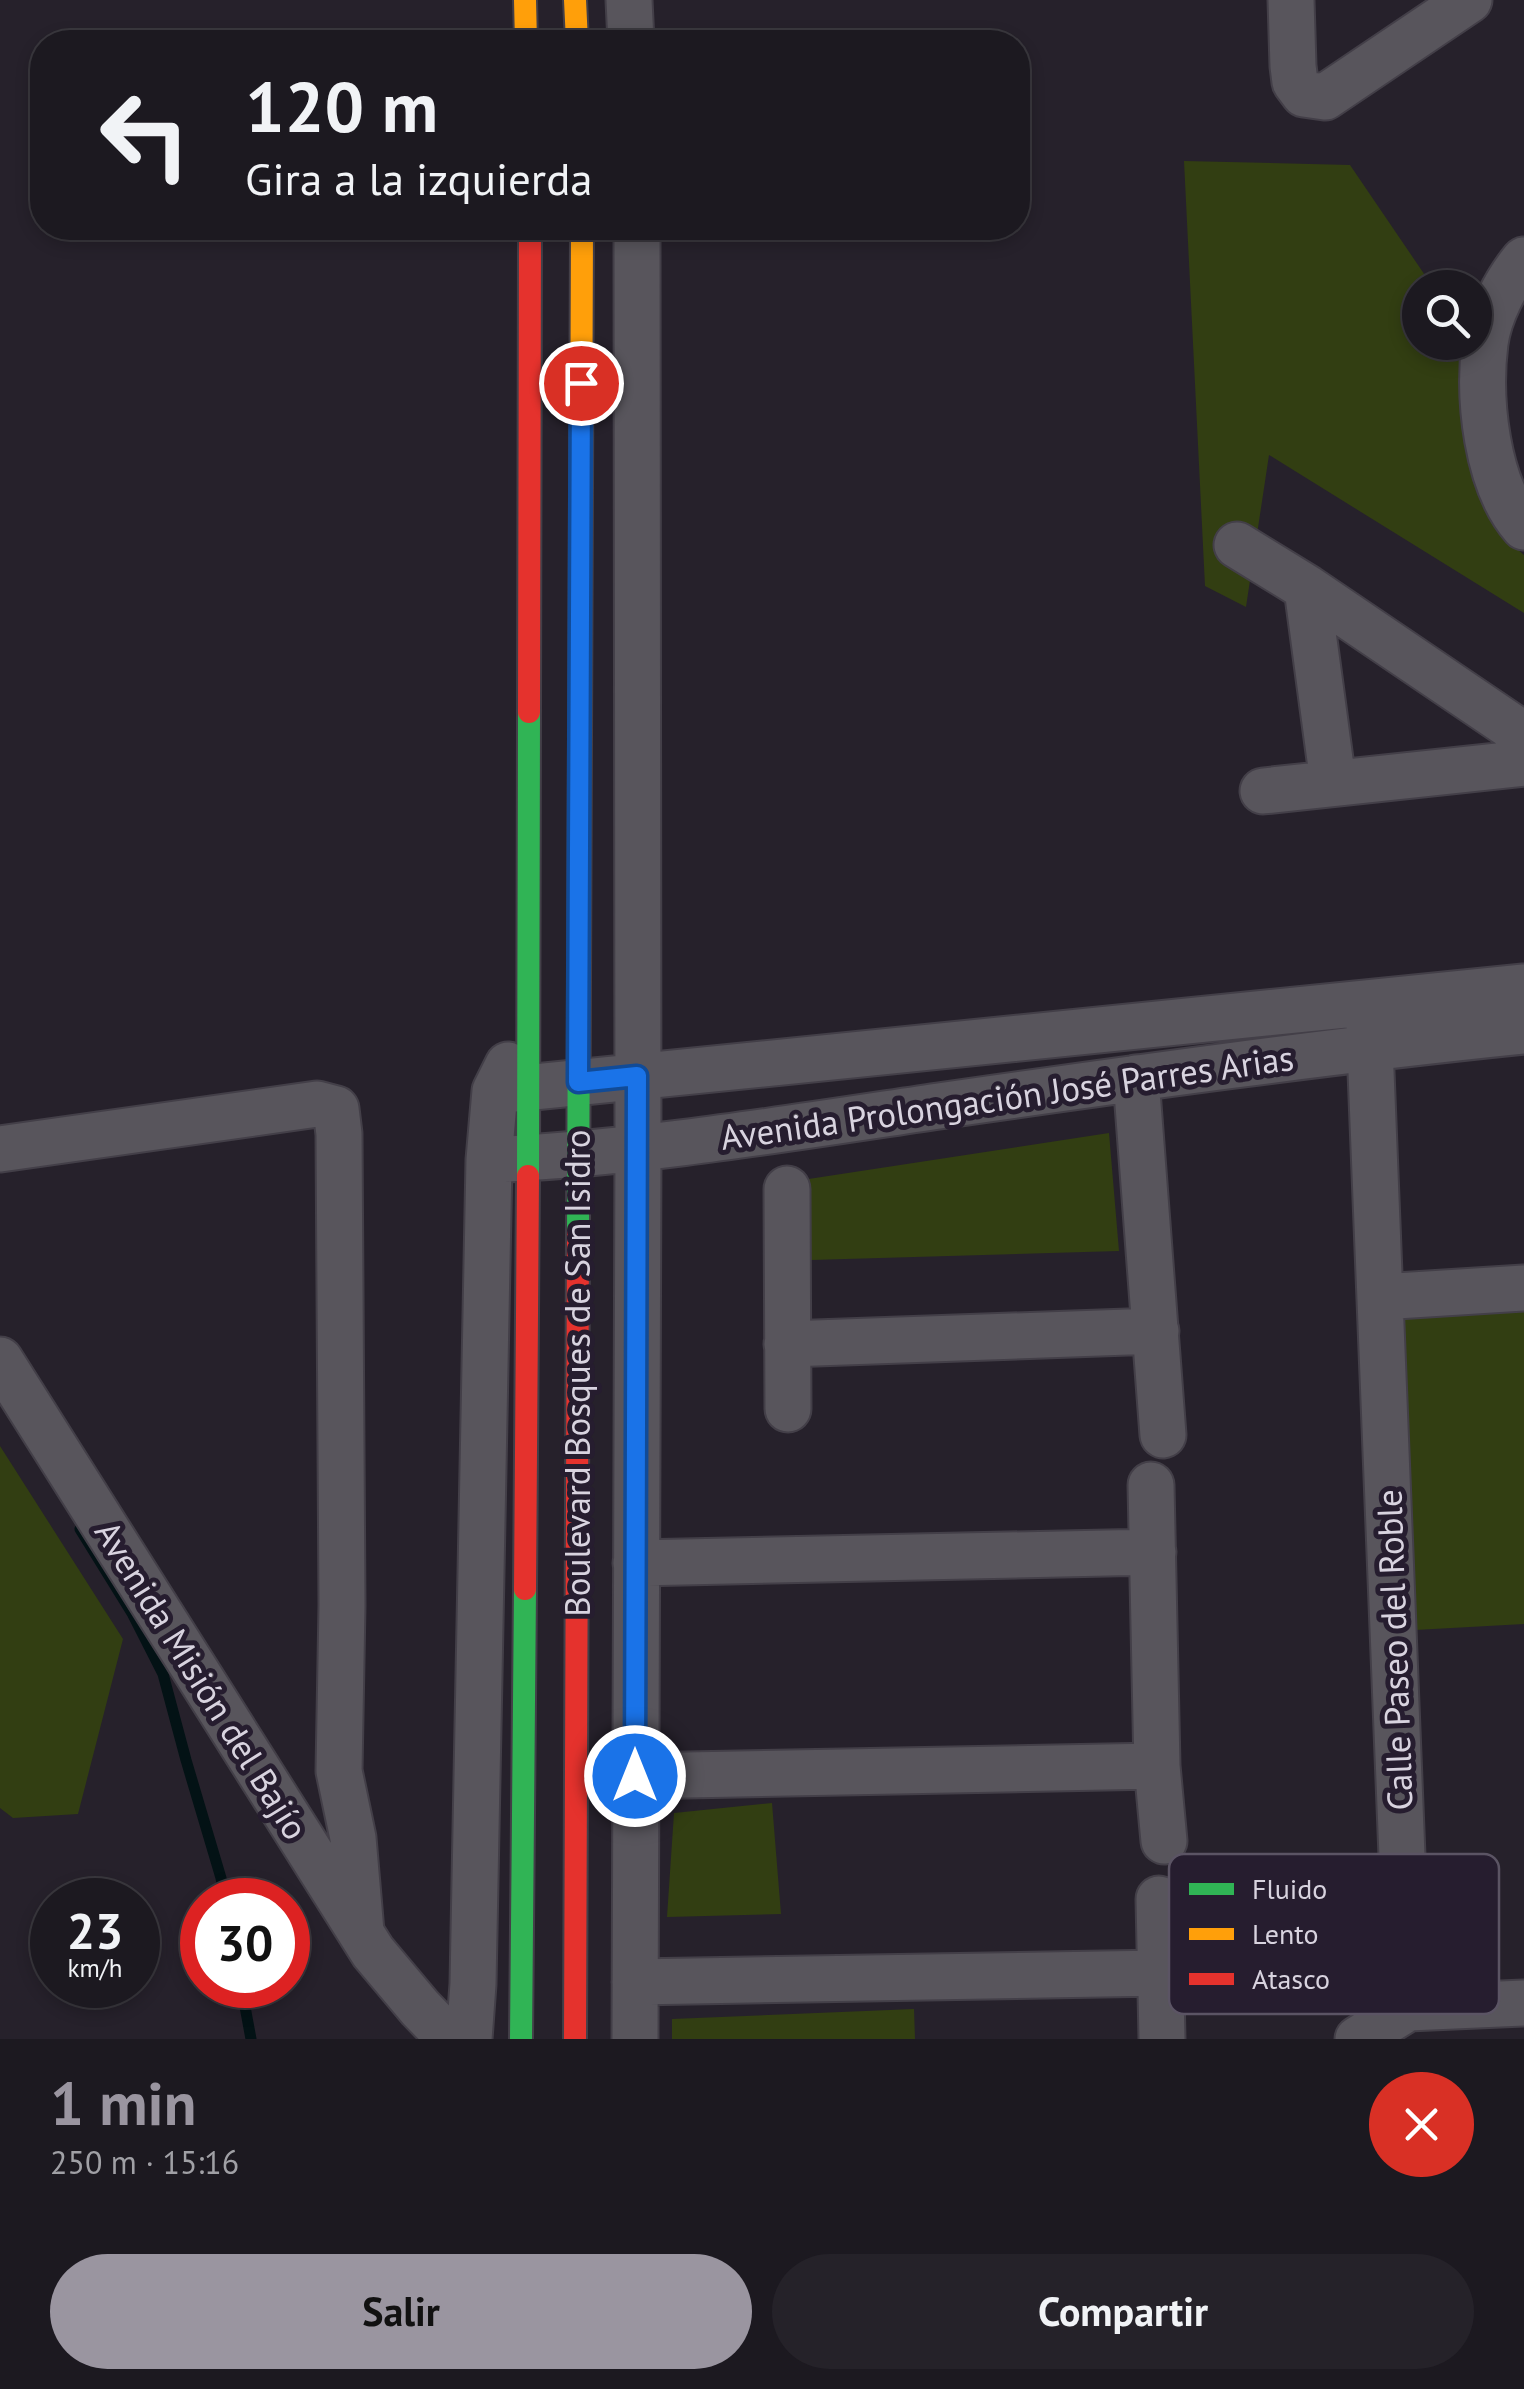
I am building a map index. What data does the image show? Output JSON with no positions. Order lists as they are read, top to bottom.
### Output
{
  "streets": {
    "main road": ["Boulevard Bosques de San Isidro"],
    "street": ["Avenida Prolongación José Parres Arias", "Calle Paseo del Roble", "Avenida Misión del Bajío"]
  },
  "crossings": [
    ["Avenida Prolongación José Parres Arias", "Boulevard Bosques de San Isidro"],
    ["Avenida Prolongación José Parres Arias", "Calle Paseo del Roble"]
  ],
  "legend": ["Fluido", "Lento", "Atasco"],
  "page": {
    "turn": ["120 m", "Gira a la izquierda"],
    "speed": "23 km/h",
    "limit": "30",
    "heading": ["1 min", "250 m · 15:16"],
    "buttons": ["Salir", "Compartir"]
  }
}
